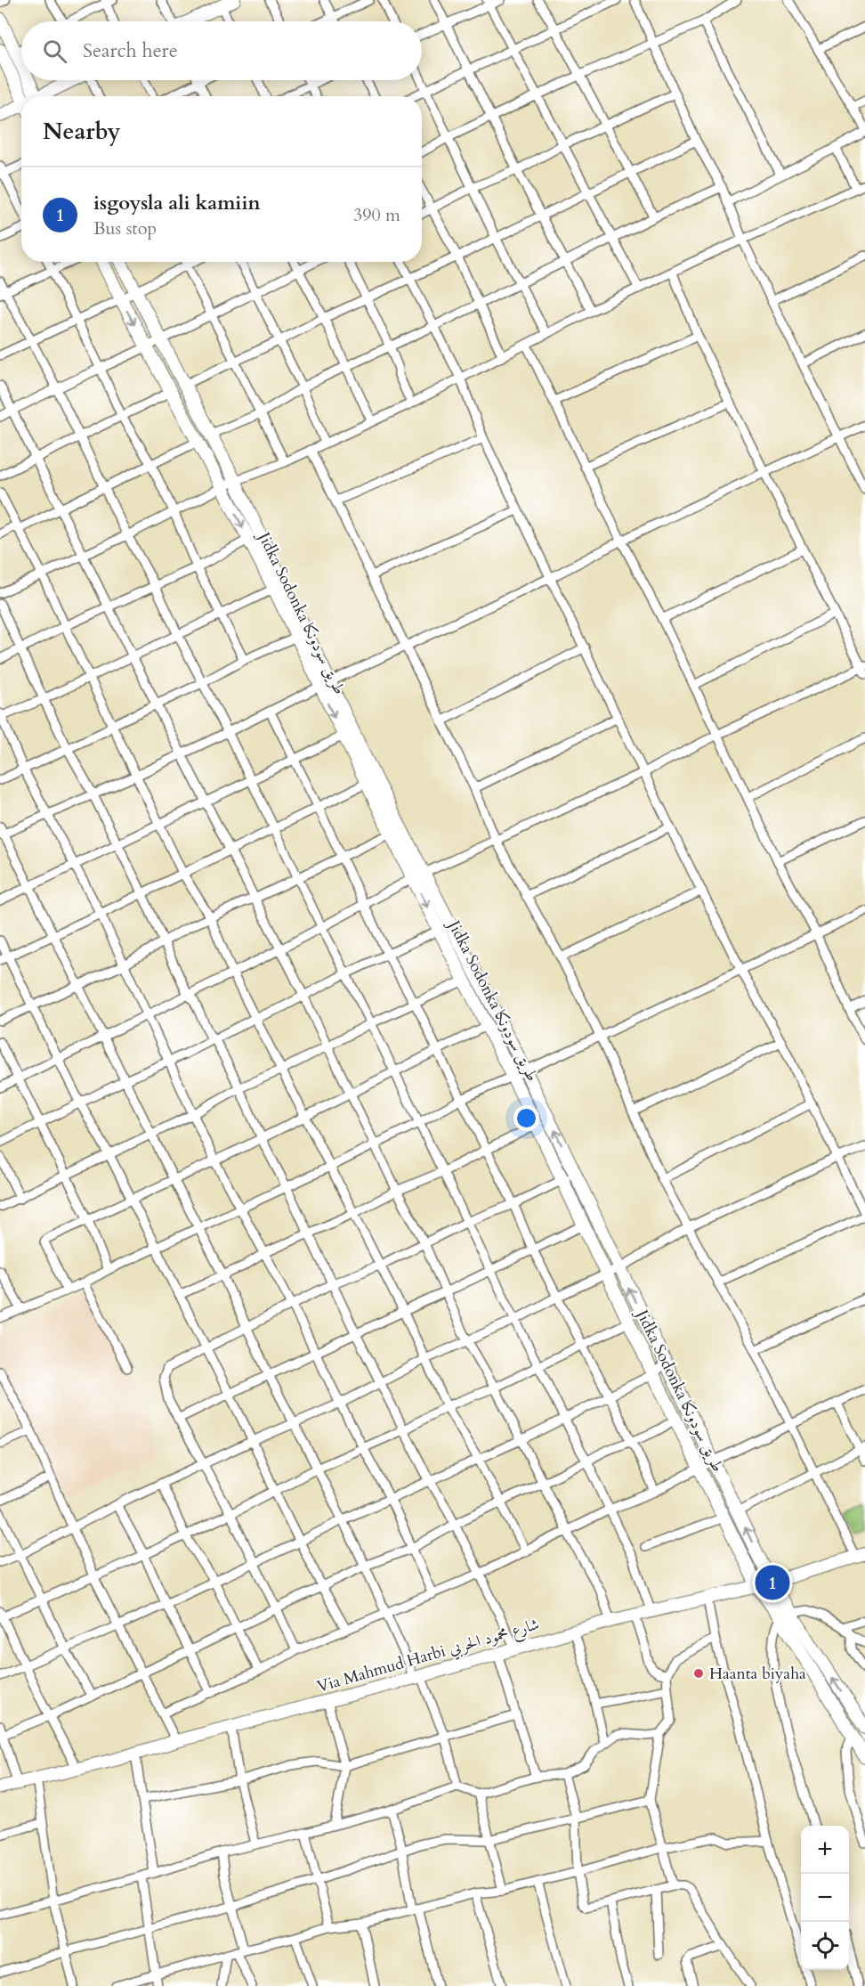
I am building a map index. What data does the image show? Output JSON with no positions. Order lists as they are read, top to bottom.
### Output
{
  "streets": {
    "main road": ["Jidka Sodonka طريق سودونكا", "Via Mahmud Harbi شارع محمود الحربي"]
  },
  "crossings": [
    ["Jidka Sodonka طريق سودونكا", "Via Mahmud Harbi شارع محمود الحربي"]
  ],
  "places": ["Haanta biyaha"],
  "page": {
    "search": "Search here",
    "heading": "Nearby",
    "list": [
      {
        "mark": "1",
        "name": "isgoysla ali kamiin",
        "note": "Bus stop",
        "value": "390 m"
      }
    ],
    "pins": "1",
    "map_buttons": ["+", "−"]
  }
}
